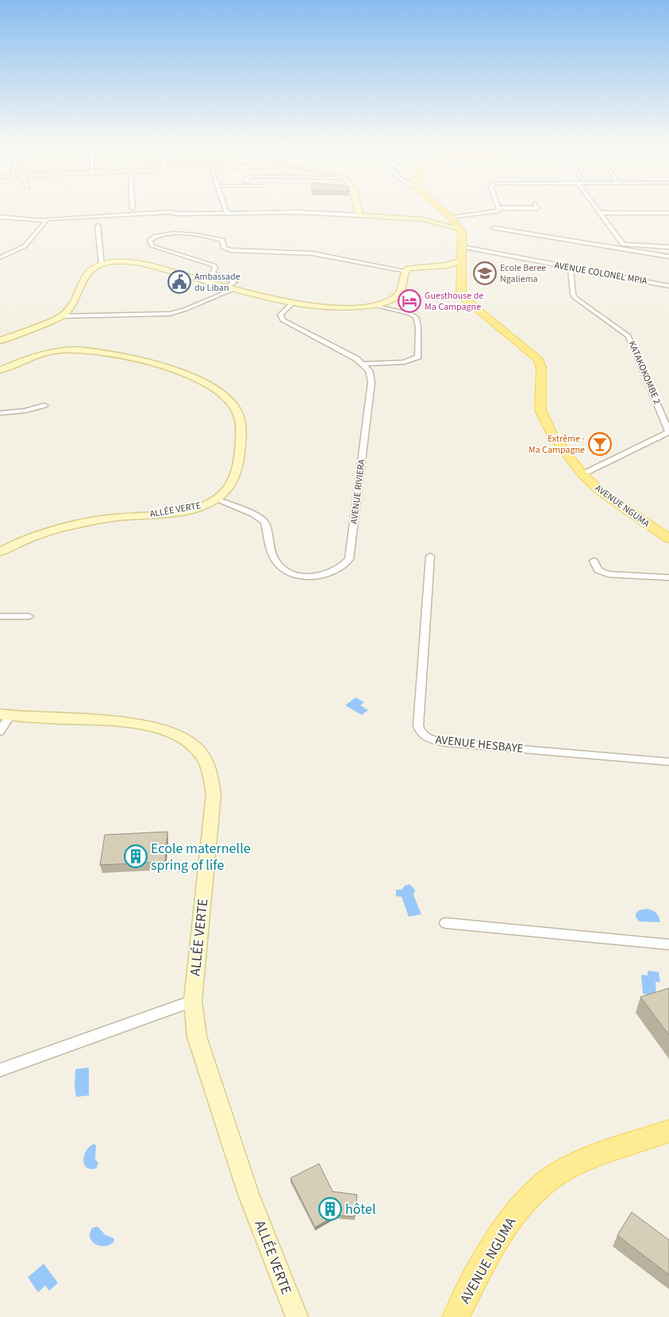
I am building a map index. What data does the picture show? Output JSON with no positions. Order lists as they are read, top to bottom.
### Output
{
  "streets": {
    "main road": ["AVENUE NGUMA"],
    "street": [
      "AVENUE COLONEL MPIA",
      "KATAKOKOMBE 2",
      "AVENUE RIVIERA",
      "ALLÉE VERTE",
      "AVENUE HESBAYE"
    ]
  },
  "crossings": [
    ["AVENUE COLONEL MPIA", "KATAKOKOMBE 2"],
    ["AVENUE COLONEL MPIA", "AVENUE NGUMA"],
    ["AVENUE RIVIERA", "ALLÉE VERTE"]
  ],
  "places": {
    "school or university": ["Ecole Beree Ngaliema"],
    "public building": ["Ambassade du Liban"],
    "hotel": ["Guesthouse de Ma Campagne"],
    "bar": ["Extrême - Ma Campagne"],
    "building": ["Ecole maternelle spring of life", "hôtel"]
  }
}
